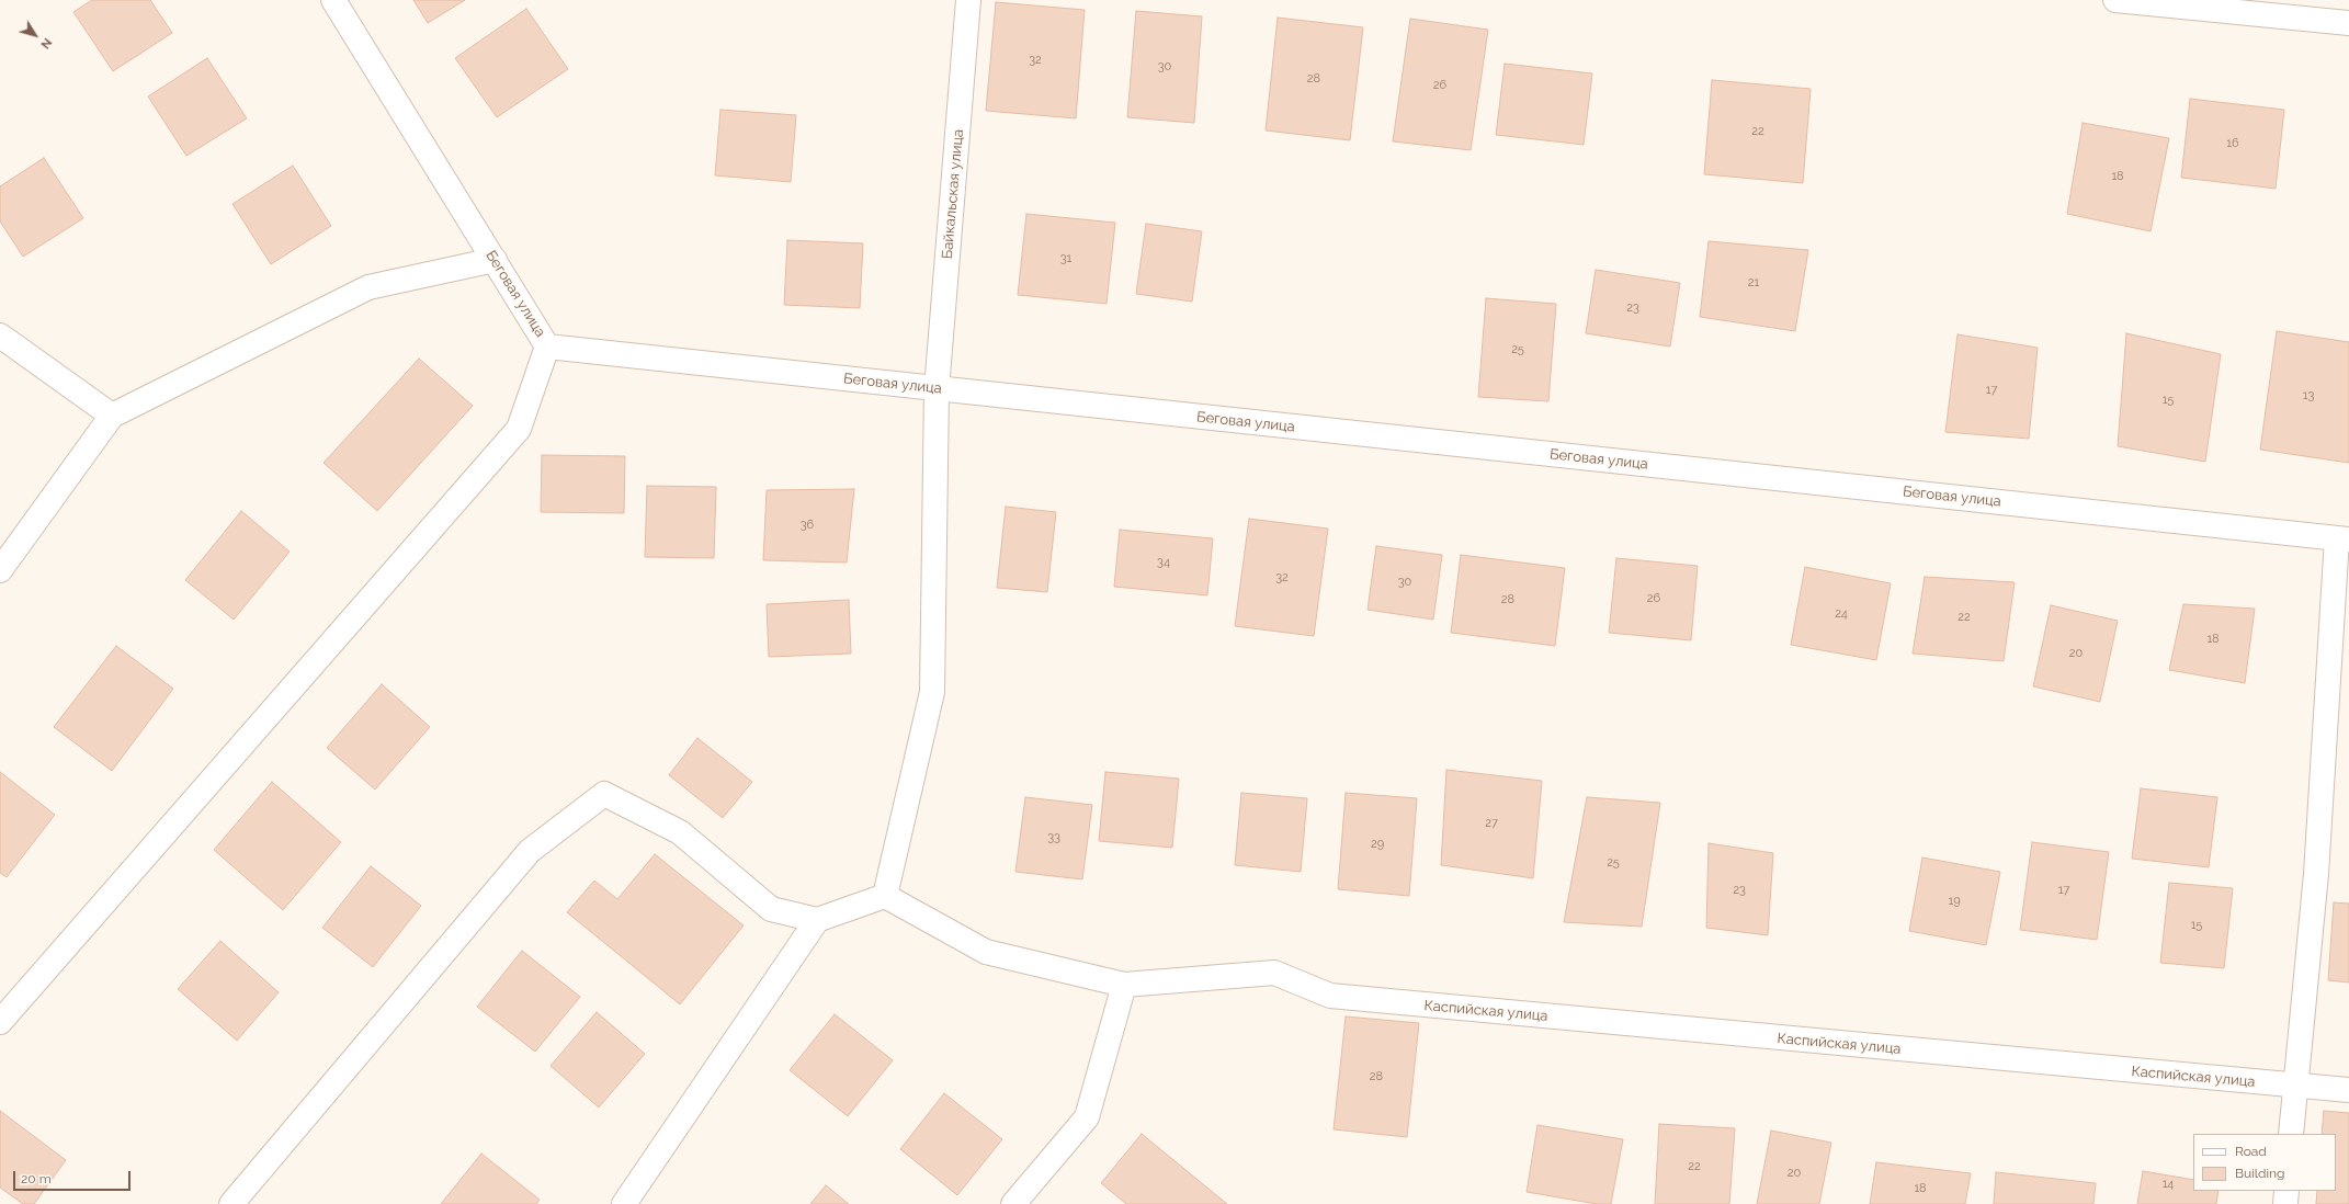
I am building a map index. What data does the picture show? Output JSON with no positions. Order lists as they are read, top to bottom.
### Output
{
  "streets": {
    "street": ["Байкальская улица", "Беговая улица", "Каспийская улица"]
  },
  "crossings": [
    ["Байкальская улица", "Беговая улица"],
    ["Байкальская улица", "Каспийская улица"]
  ],
  "house_numbers": [
    "32",
    "30",
    "28",
    "26",
    "22",
    "16",
    "18",
    "31",
    "21",
    "23",
    "25",
    "17",
    "13",
    "15",
    "36",
    "34",
    "32",
    "30",
    "26",
    "28",
    "24",
    "22",
    "18",
    "20",
    "27",
    "33",
    "29",
    "25",
    "23",
    "17",
    "19",
    "15",
    "28",
    "22",
    "20",
    "14",
    "18"
  ],
  "legend": ["Road", "Building"],
  "scale_bar": "20 m",
  "north": "bottom right"
}
